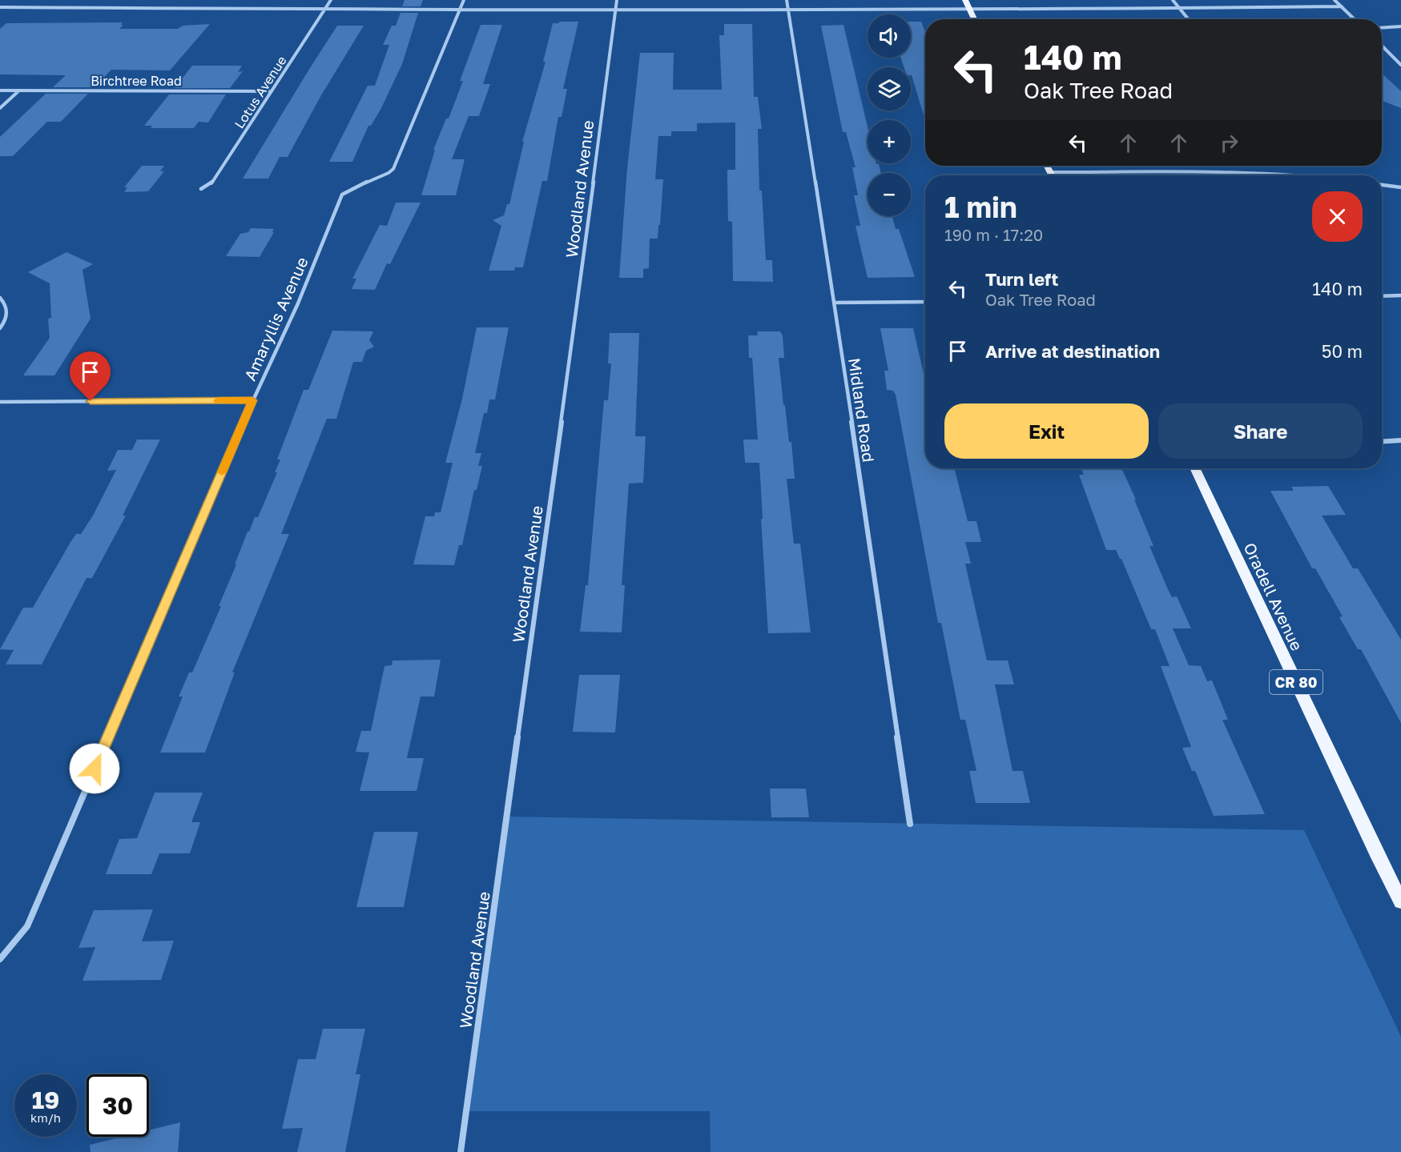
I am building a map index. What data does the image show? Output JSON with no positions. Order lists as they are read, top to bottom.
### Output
{
  "streets": {
    "main road": ["Oradell Avenue", "CR 80"],
    "street": [
      "Birchtree Road",
      "Lotus Avenue",
      "Woodland Avenue",
      "Amaryllis Avenue",
      "Midland Road"
    ]
  },
  "crossings": [
    ["Birchtree Road", "Lotus Avenue"]
  ],
  "page": {
    "map_buttons": ["+", "−"],
    "turn": ["140 m", "Oak Tree Road"],
    "heading": ["1 min", "190 m · 17:20"],
    "list": [
      {
        "name": "Turn left",
        "note": "Oak Tree Road",
        "value": "140 m"
      },
      {
        "name": "Arrive at destination",
        "value": "50 m"
      }
    ],
    "buttons": ["Exit", "Share"],
    "speed": "19 km/h",
    "limit": "30"
  }
}
